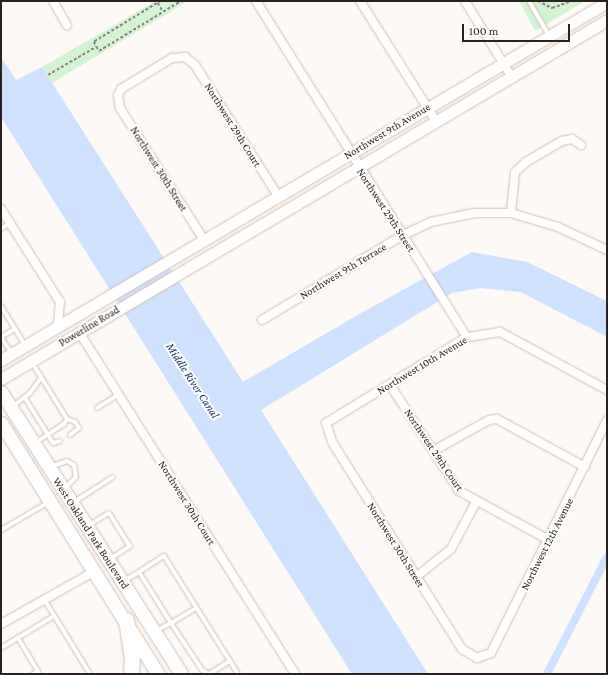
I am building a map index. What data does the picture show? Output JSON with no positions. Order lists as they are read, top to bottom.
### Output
{
  "streets": {
    "main road": ["Northwest 9th Avenue", "Powerline Road", "West Oakland Park Boulevard"],
    "street": [
      "Northwest 29th Court",
      "Northwest 30th Street",
      "Northwest 29th Street",
      "Northwest 9th Terrace",
      "Northwest 10th Avenue",
      "Northwest 30th Court",
      "Northwest 12th Avenue"
    ]
  },
  "crossings": [
    ["Northwest 29th Court", "Northwest 9th Avenue"],
    ["Northwest 29th Court", "Northwest 30th Street"],
    ["Northwest 29th Court", "Northwest 10th Avenue"],
    ["Northwest 29th Court", "Northwest 12th Avenue"],
    ["Northwest 9th Avenue", "Northwest 30th Street"],
    ["Northwest 9th Avenue", "Northwest 29th Street"],
    ["Northwest 9th Avenue", "Powerline Road"],
    ["Northwest 30th Street", "Northwest 10th Avenue"],
    ["Northwest 30th Street", "Northwest 12th Avenue"],
    ["Northwest 29th Street", "Northwest 9th Terrace"],
    ["Northwest 29th Street", "Northwest 10th Avenue"],
    ["Powerline Road", "Northwest 30th Court"]
  ],
  "water": ["Middle River Canal"],
  "scale_bar": "100 m"
}
